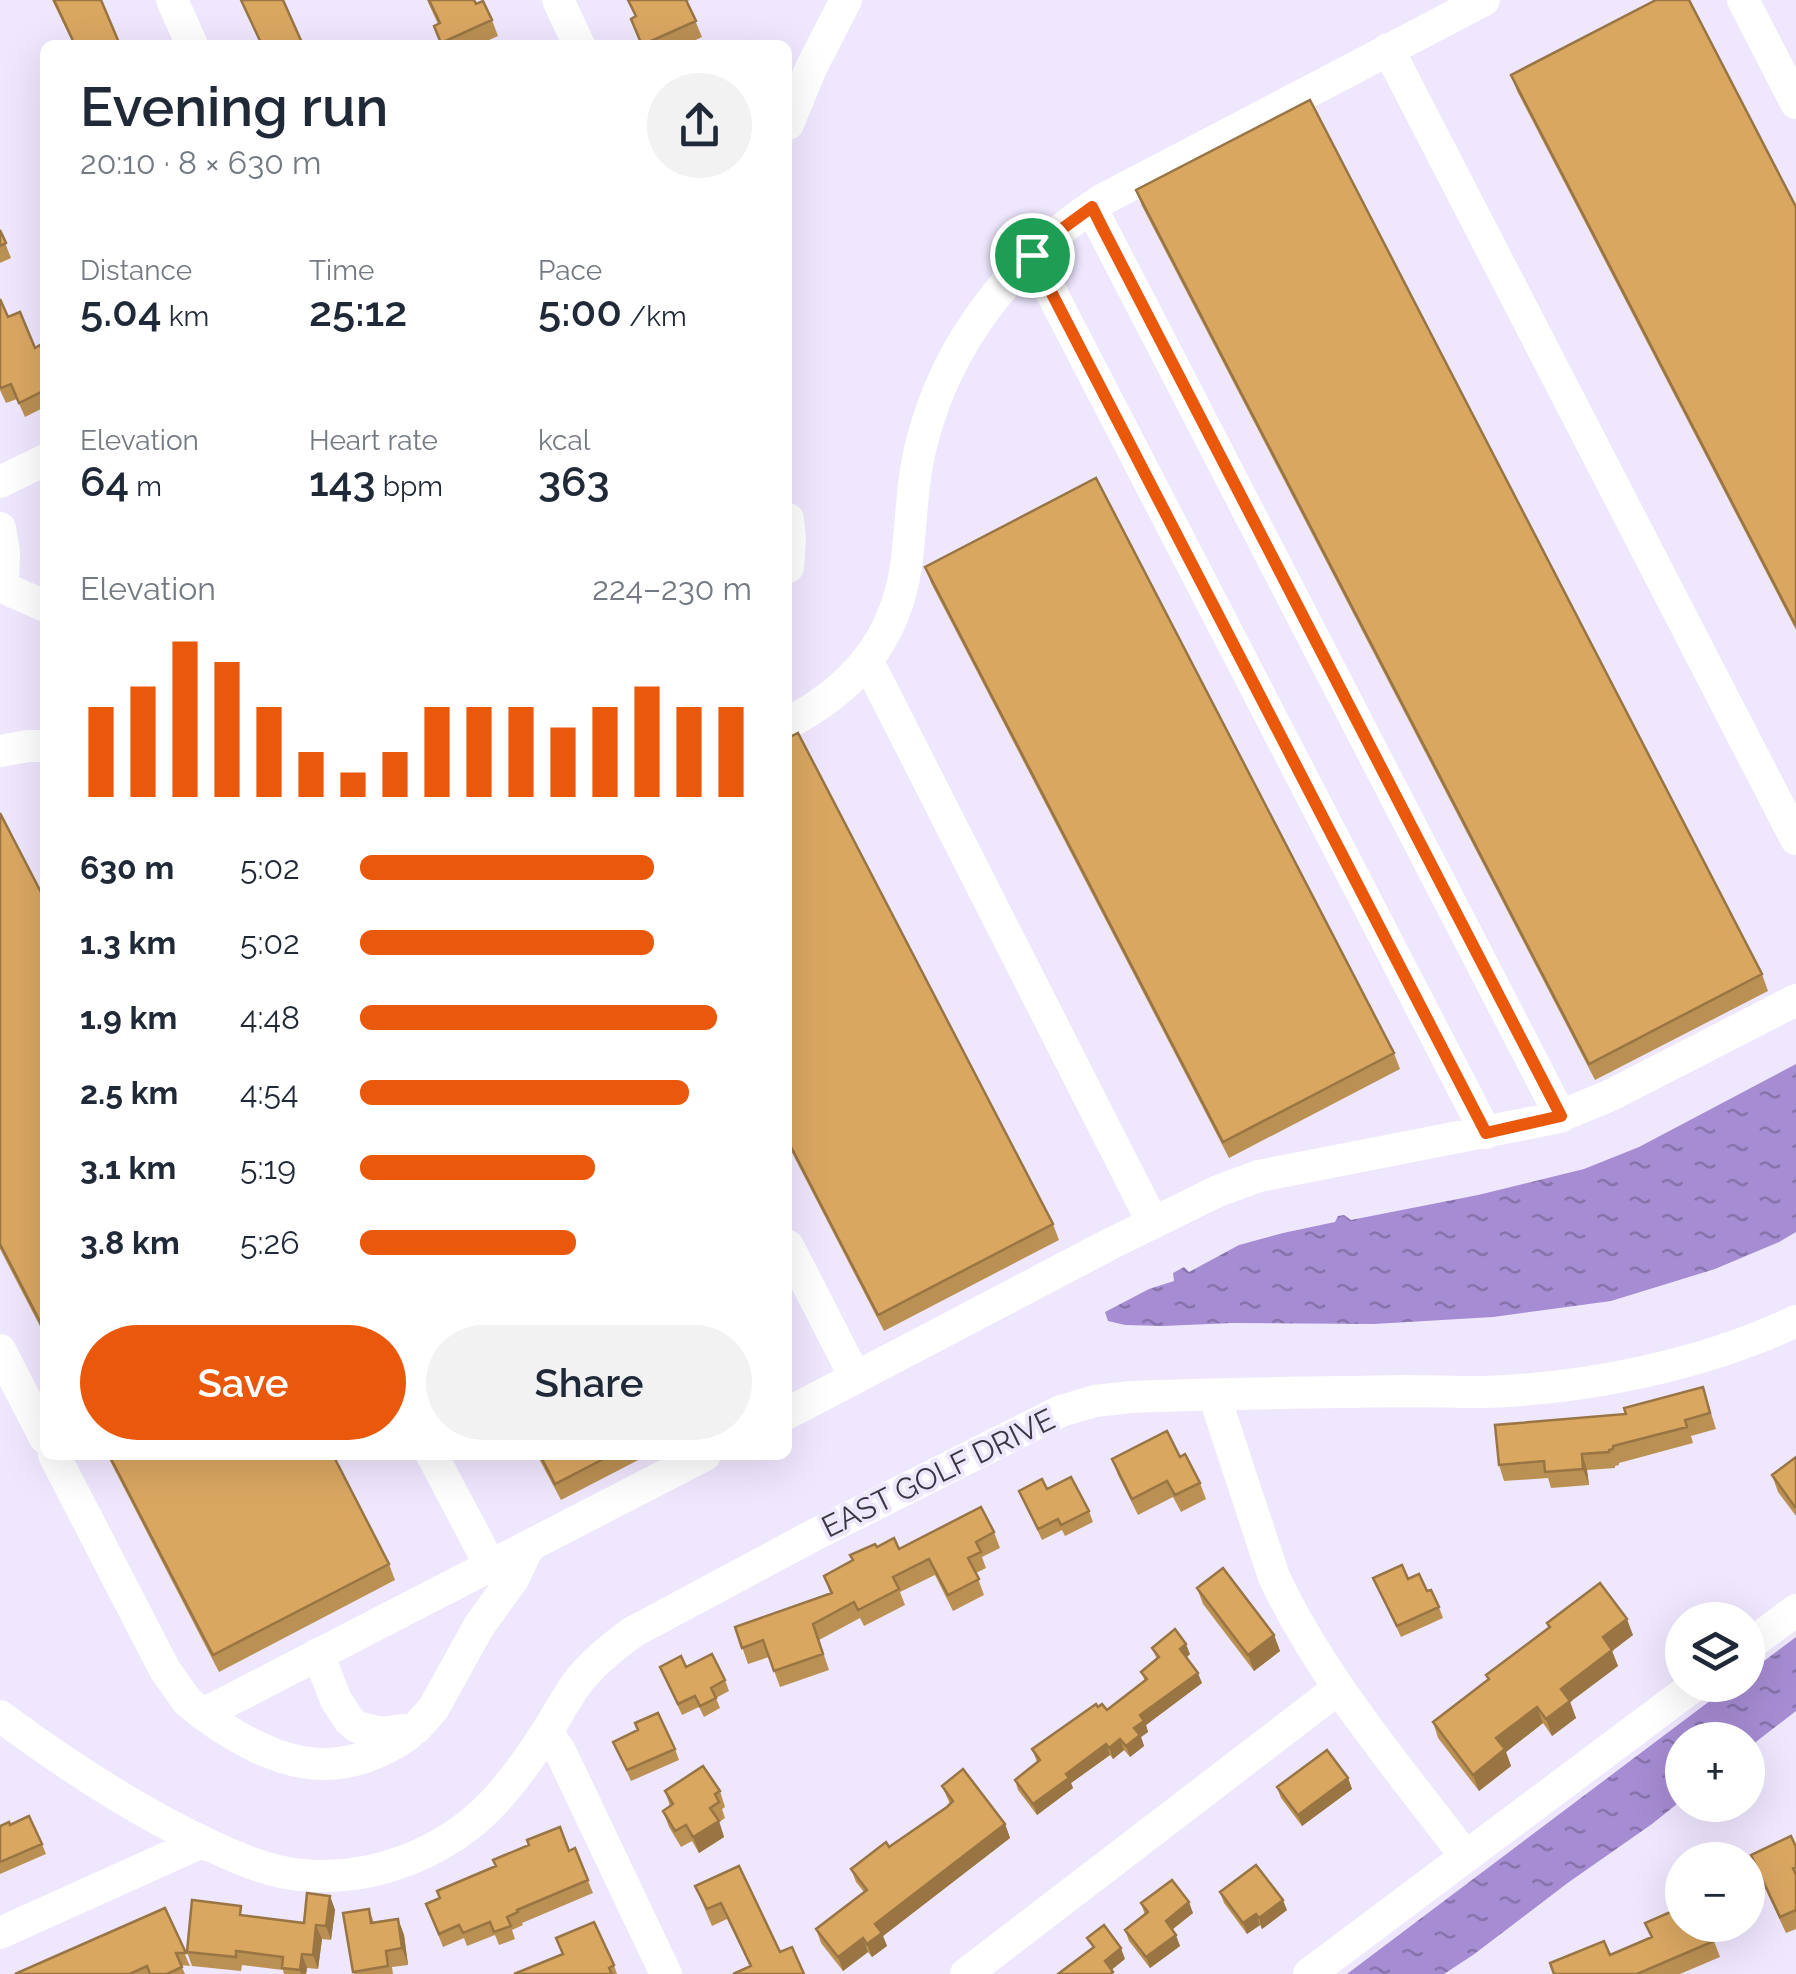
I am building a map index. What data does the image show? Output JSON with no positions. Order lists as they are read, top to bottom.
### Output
{
  "streets": {
    "street": ["EAST GOLF DRIVE"]
  },
  "page": {
    "heading": ["Evening run", "20:10 · 8 × 630 m"],
    "stats": [
      ["Distance", "5.04 km"],
      ["Time", "25:12"],
      ["Pace", "5:00 /km"],
      ["Elevation", "64 m"],
      ["Heart rate", "143 bpm"],
      ["kcal", "363"]
    ],
    "chart": ["Elevation", "224–230 m"],
    "list": [
      {
        "name": "630 m",
        "note": "5:02"
      },
      {
        "name": "1.3 km",
        "note": "5:02"
      },
      {
        "name": "1.9 km",
        "note": "4:48"
      },
      {
        "name": "2.5 km",
        "note": "4:54"
      },
      {
        "name": "3.1 km",
        "note": "5:19"
      },
      {
        "name": "3.8 km",
        "note": "5:26"
      }
    ],
    "buttons": ["Save", "Share"],
    "map_buttons": ["+", "−"]
  }
}
